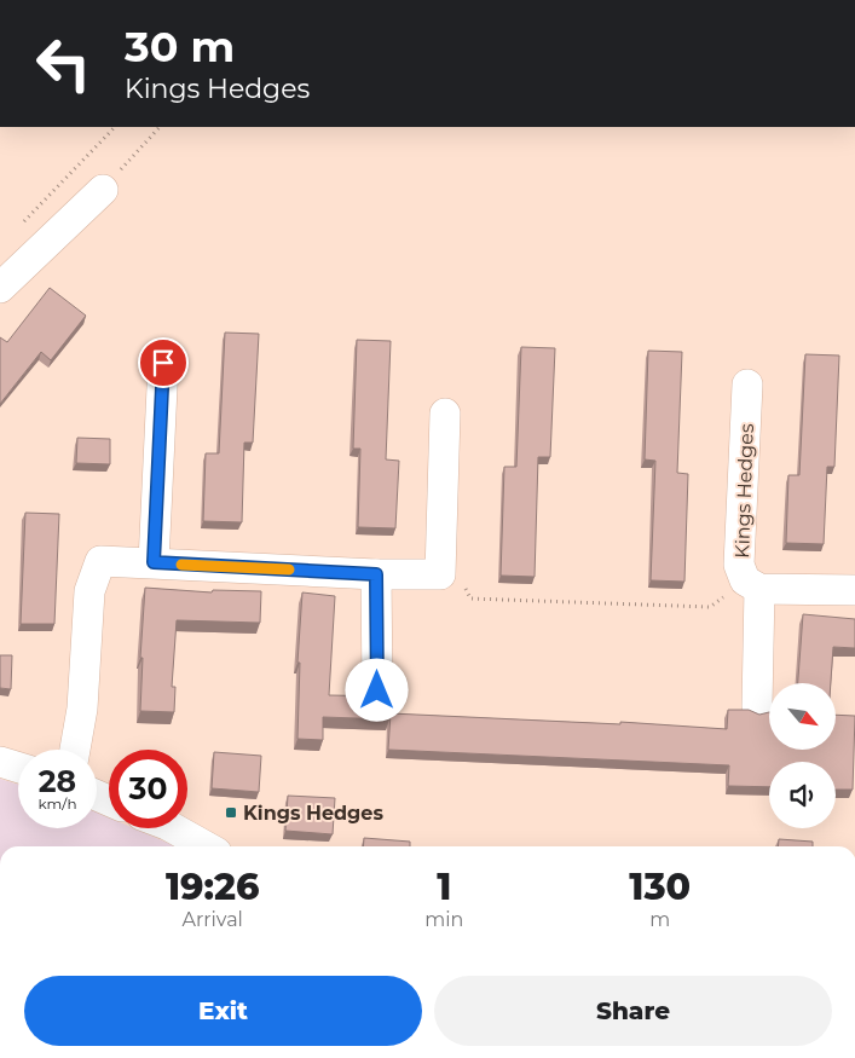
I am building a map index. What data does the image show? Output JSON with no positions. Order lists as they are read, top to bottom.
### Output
{
  "streets": {
    "street": ["Kings Hedges"]
  },
  "places": {
    "transit": ["Kings Hedges"]
  },
  "north": "bottom right",
  "page": {
    "turn": ["30 m", "Kings Hedges"],
    "speed": "28 km/h",
    "limit": "30",
    "eta": [
      "19:26",
      "Arrival",
      "1",
      "min",
      "130",
      "m"
    ],
    "buttons": ["Exit", "Share"]
  }
}
